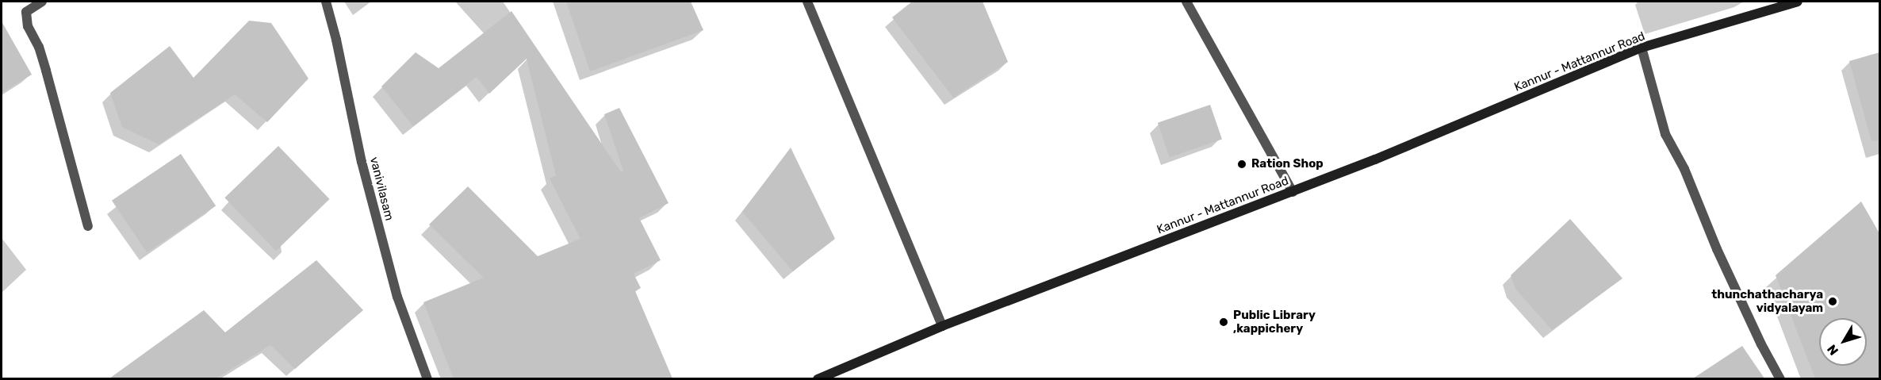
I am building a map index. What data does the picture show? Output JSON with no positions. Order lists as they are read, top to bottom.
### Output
{
  "streets": {
    "main road": ["Kannur - Mattannur Road"],
    "street": ["vanivilasam"]
  },
  "places": ["Ration Shop", "thunchathacharya vidyalayam", "Public Library ,kappichery"],
  "north": "bottom left"
}
